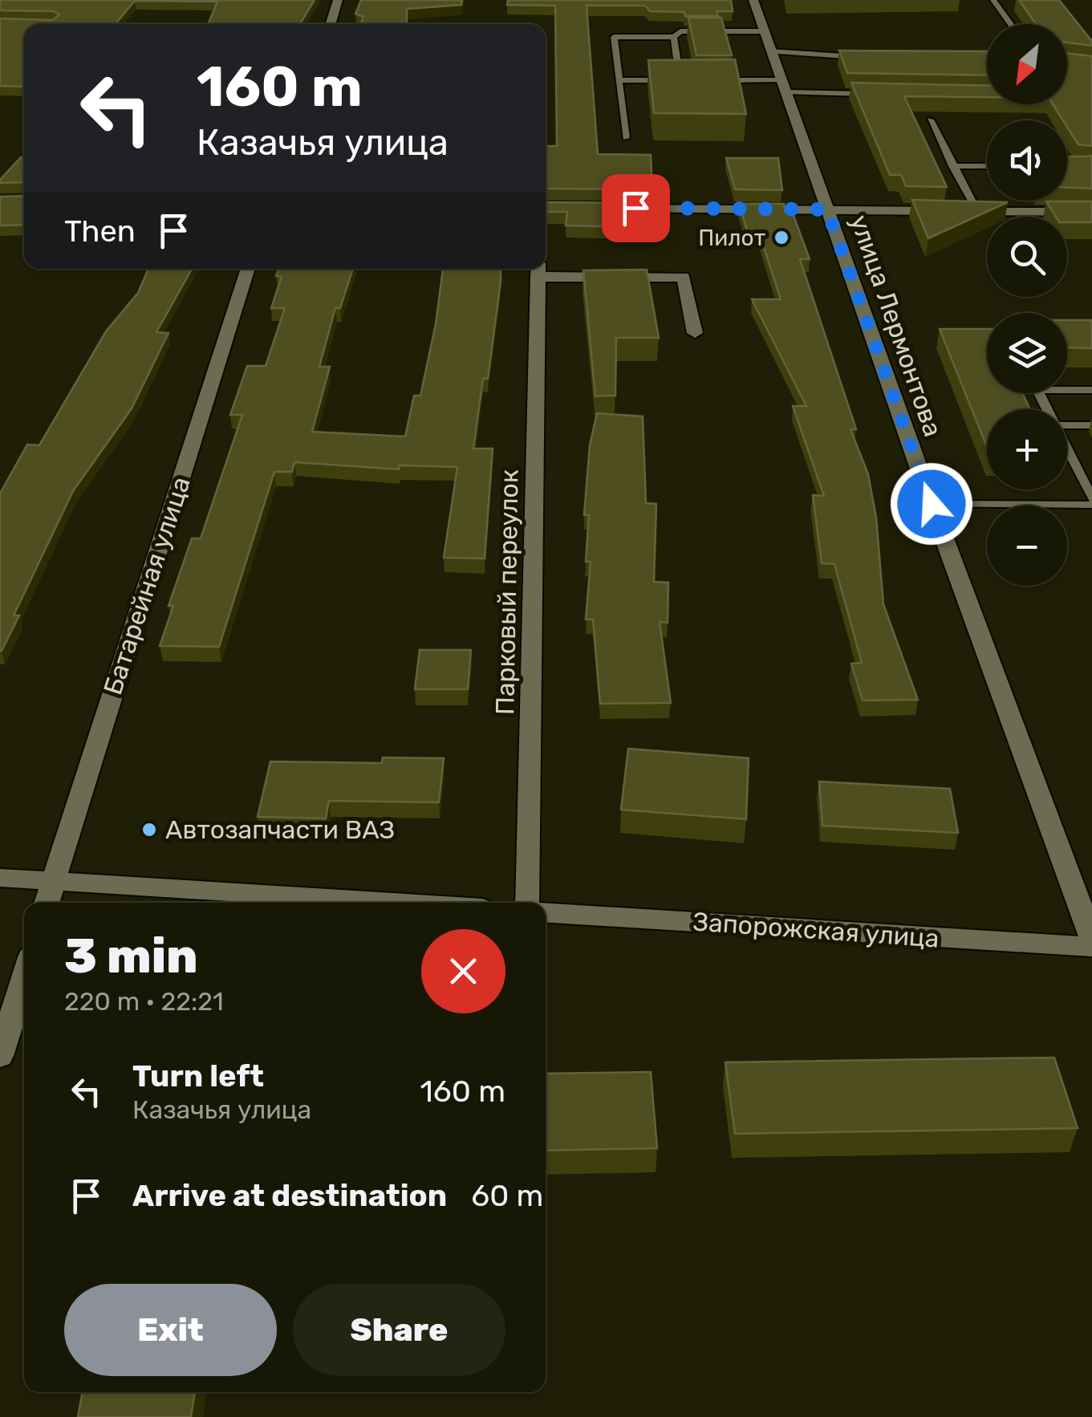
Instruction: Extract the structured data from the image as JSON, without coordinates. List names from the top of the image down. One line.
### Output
{"streets":{"street":["улица Лермонтова","Батарейная улица","Парковый переулок","Запорожская улица"]},"places":["Пилот","Автозапчасти ВАЗ"],"north":"bottom left","page":{"map_buttons":["+","−"],"turn":["160 m","Казачья улица"],"then":"Then","heading":["3 min","220 m · 22:21"],"list":[{"name":"Turn left","note":"Казачья улица","value":"160 m"},{"name":"Arrive at destination","value":"60 m"}],"buttons":["Exit","Share"]}}
